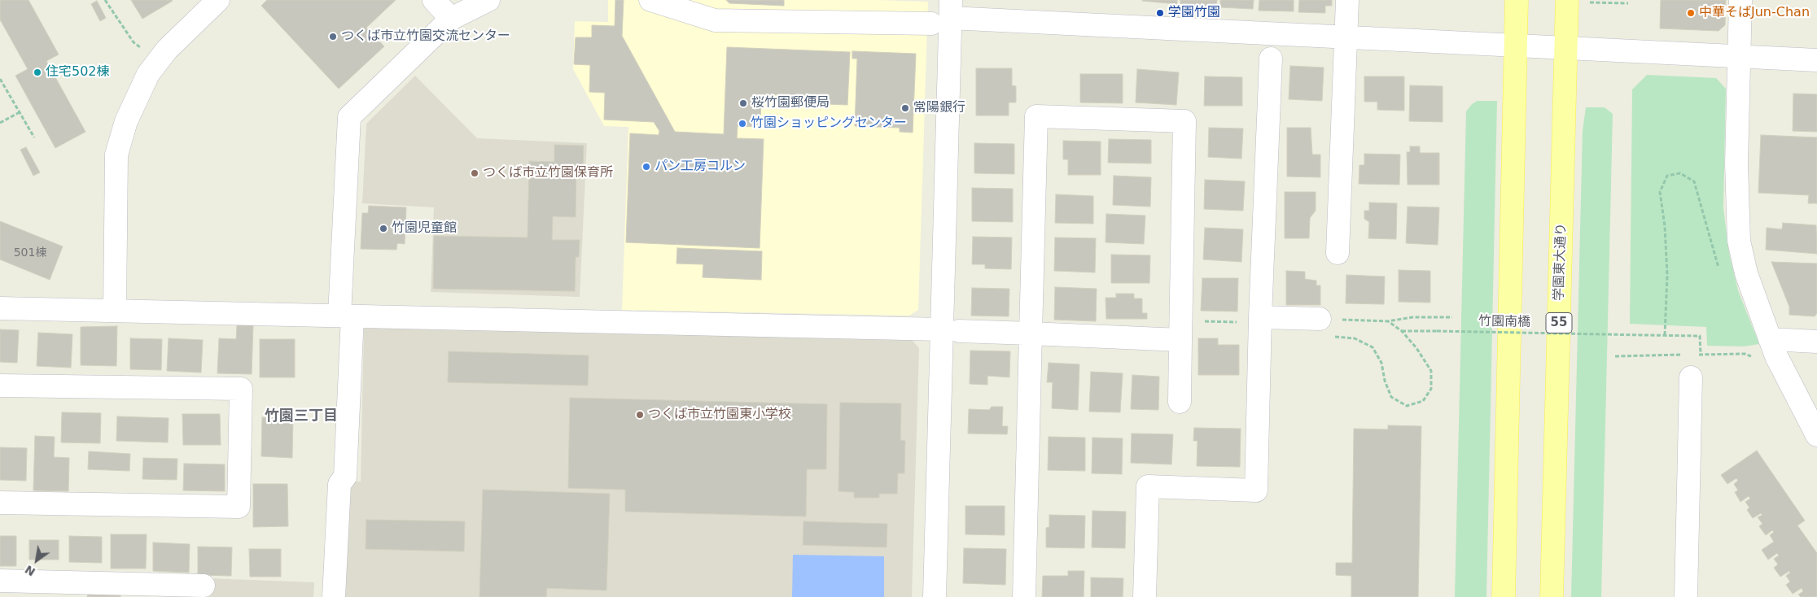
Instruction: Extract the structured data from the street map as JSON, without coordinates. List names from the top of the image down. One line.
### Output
{"streets":{"main road":["学園東大通り","55"],"path":["竹園南橋"]},"districts":["竹園三丁目"],"places":["学園竹園","中華そばJun-Chan","つくば市立竹園交流センター","住宅502棟","桜竹園郵便局","常陽銀行","竹園ショッピングセンター","パン工房コルン","つくば市立竹園保育所","竹園児童館","つくば市立竹園東小学校"],"house_numbers":["501棟"],"north":"bottom left"}
